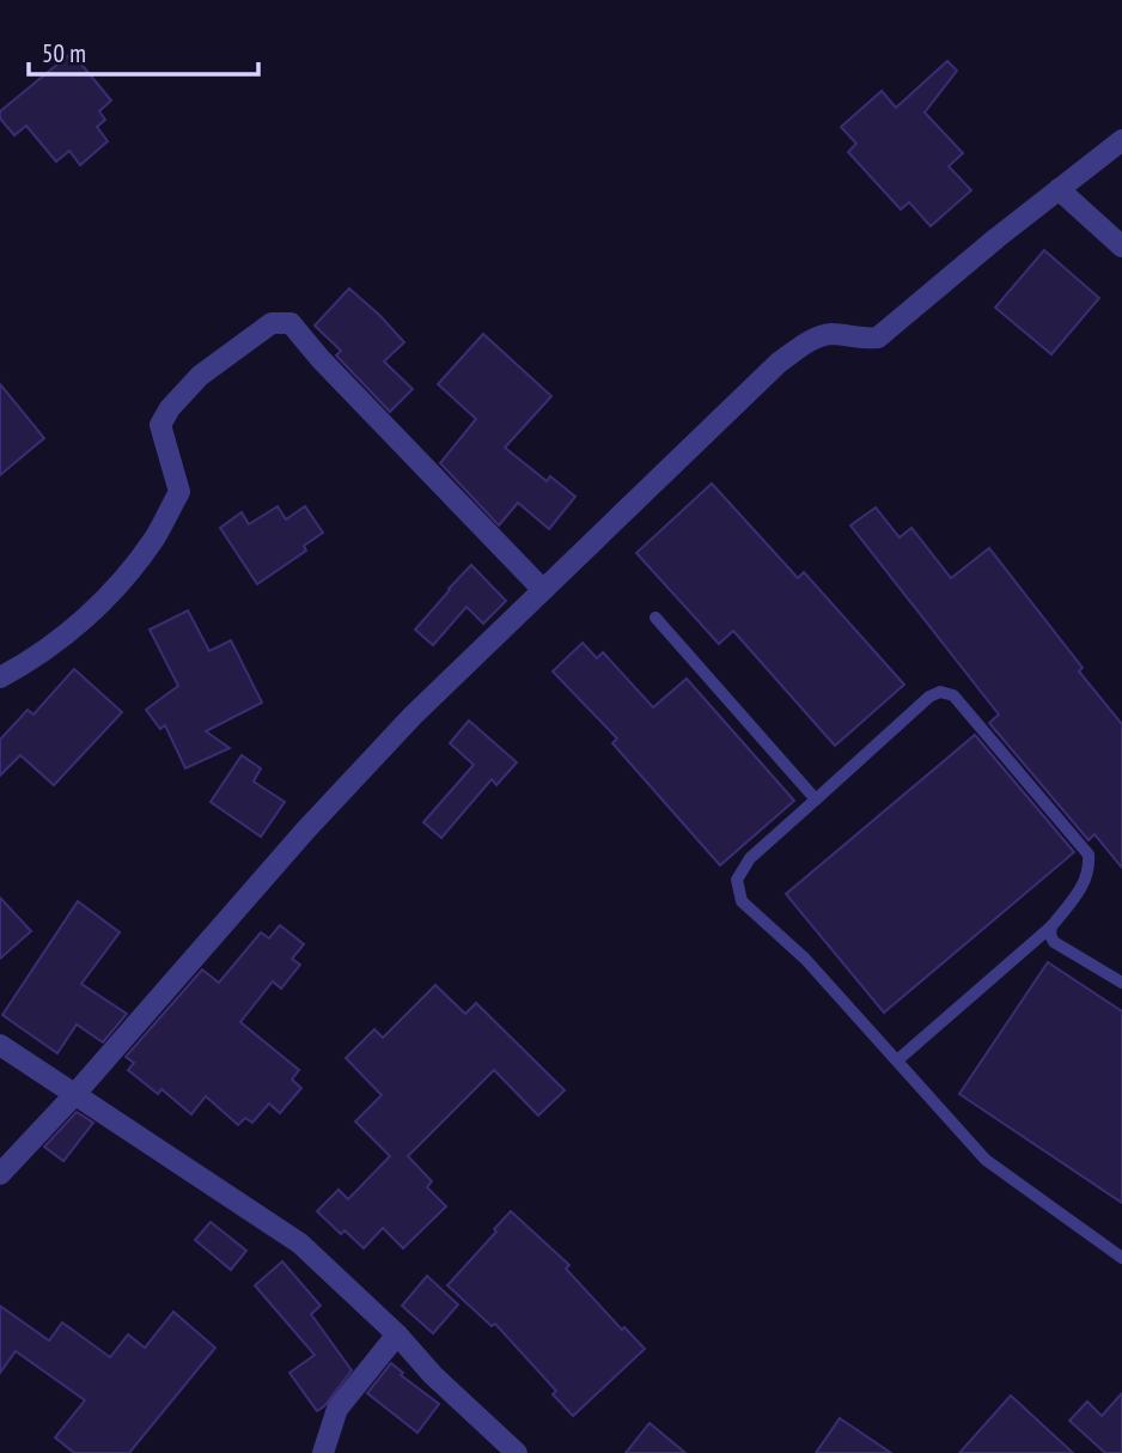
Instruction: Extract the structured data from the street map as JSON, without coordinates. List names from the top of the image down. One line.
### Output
{"scale_bar":"50 m"}
